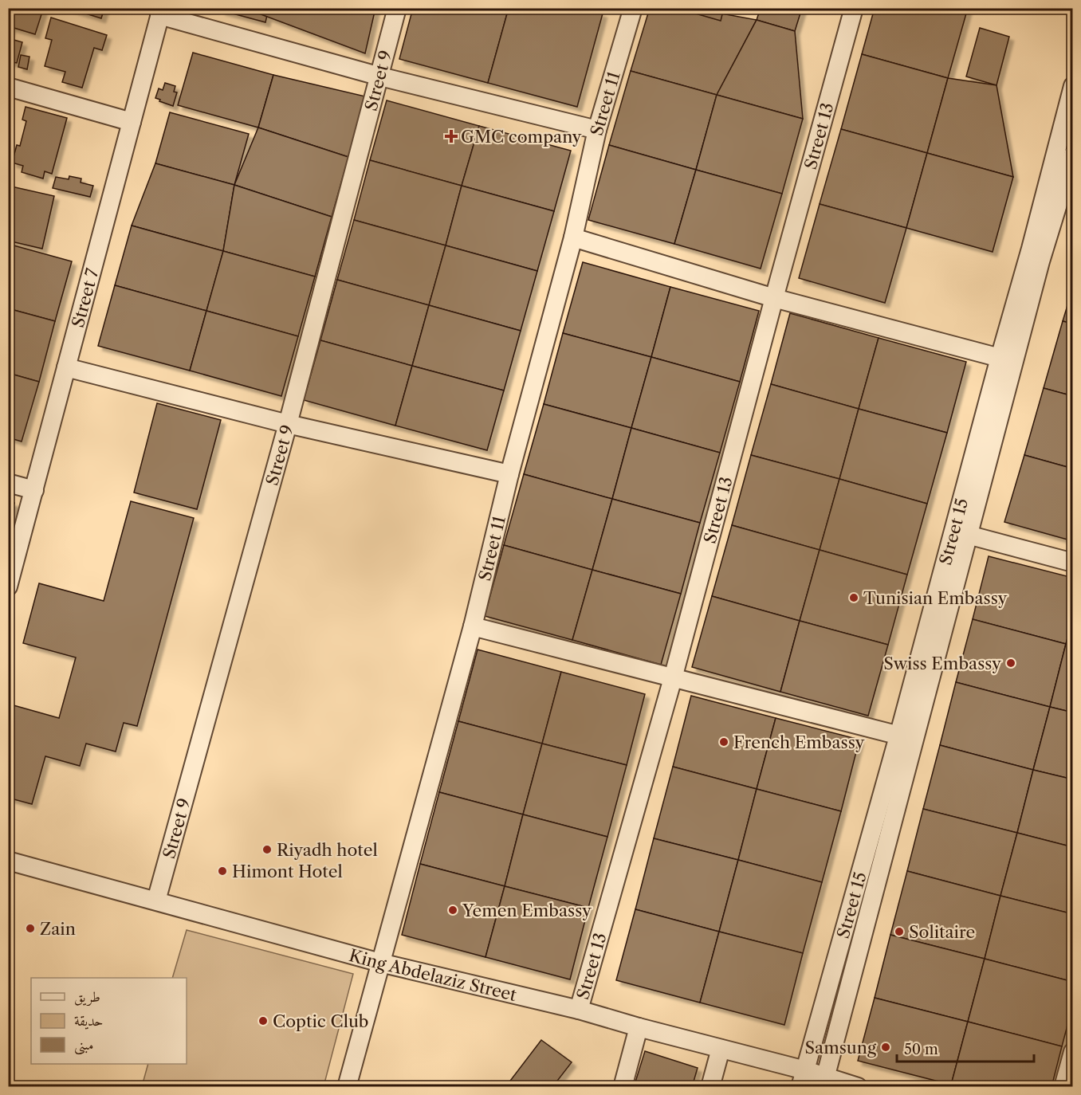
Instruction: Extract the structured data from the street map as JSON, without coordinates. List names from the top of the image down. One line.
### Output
{"streets":{"street":["Street 9","Street 11","Street 13","Street 7","Street 15","King Abdelaziz Street"]},"crossings":[["Street 9","King Abdelaziz Street"],["Street 11","King Abdelaziz Street"],["Street 13","King Abdelaziz Street"],["Street 15","King Abdelaziz Street"]],"places":{"health":["GMC company"],"other":["Tunisian Embassy","Swiss Embassy","French Embassy","Riyadh hotel","Himont Hotel","Yemen Embassy","Zain","Solitaire","Coptic Club","Samsung"]},"legend":["طريق","حديقة","مبنى"],"scale_bar":"50 m"}
